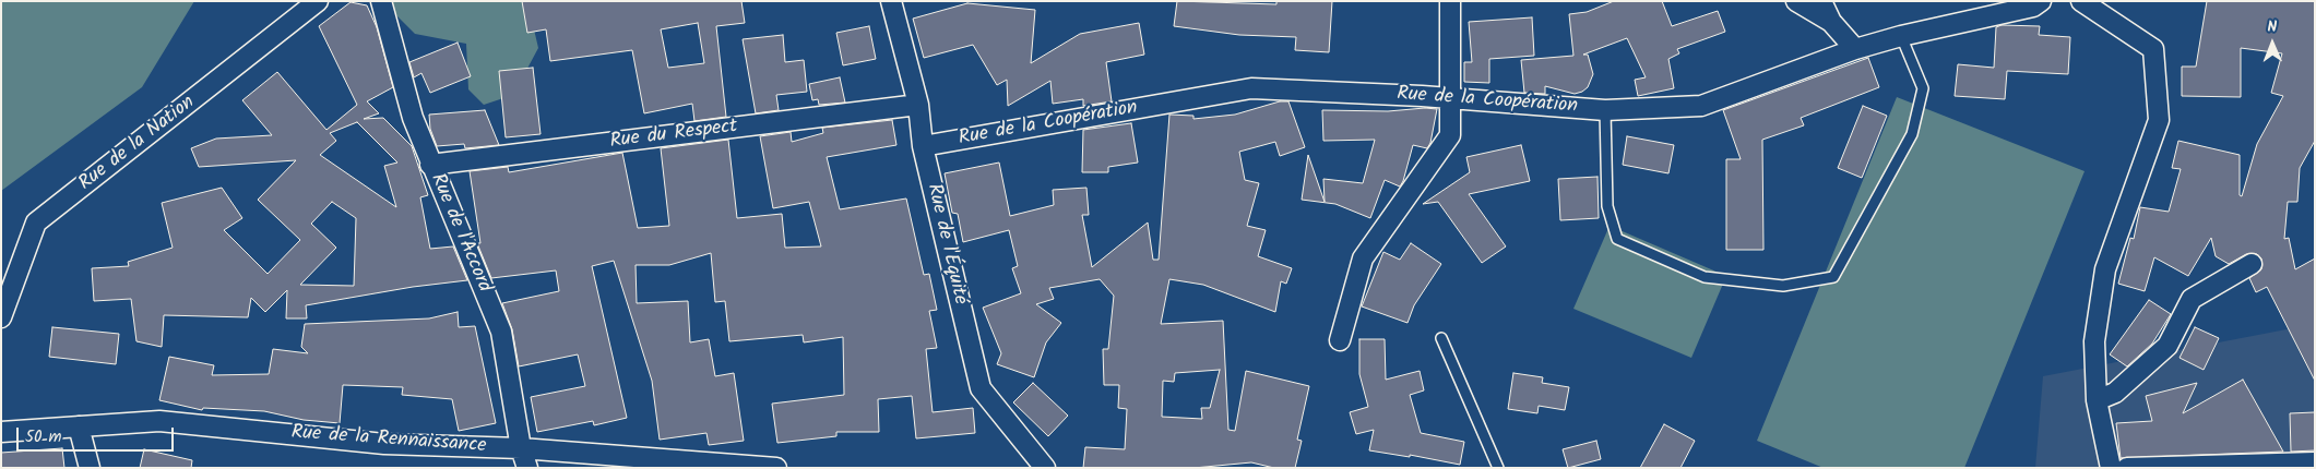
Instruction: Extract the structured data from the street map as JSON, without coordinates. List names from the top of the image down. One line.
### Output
{"streets":{"street":["Rue de la Coopération","Rue du Respect","Rue de la Nation","Rue de l'Accord","Rue de l'Équité","Rue de la Rennaissance"]},"crossings":[["Rue de la Coopération","Rue de l'Équité"],["Rue du Respect","Rue de l'Accord"],["Rue du Respect","Rue de l'Équité"],["Rue de l'Accord","Rue de la Rennaissance"]],"scale_bar":"50 m","north":"top"}
